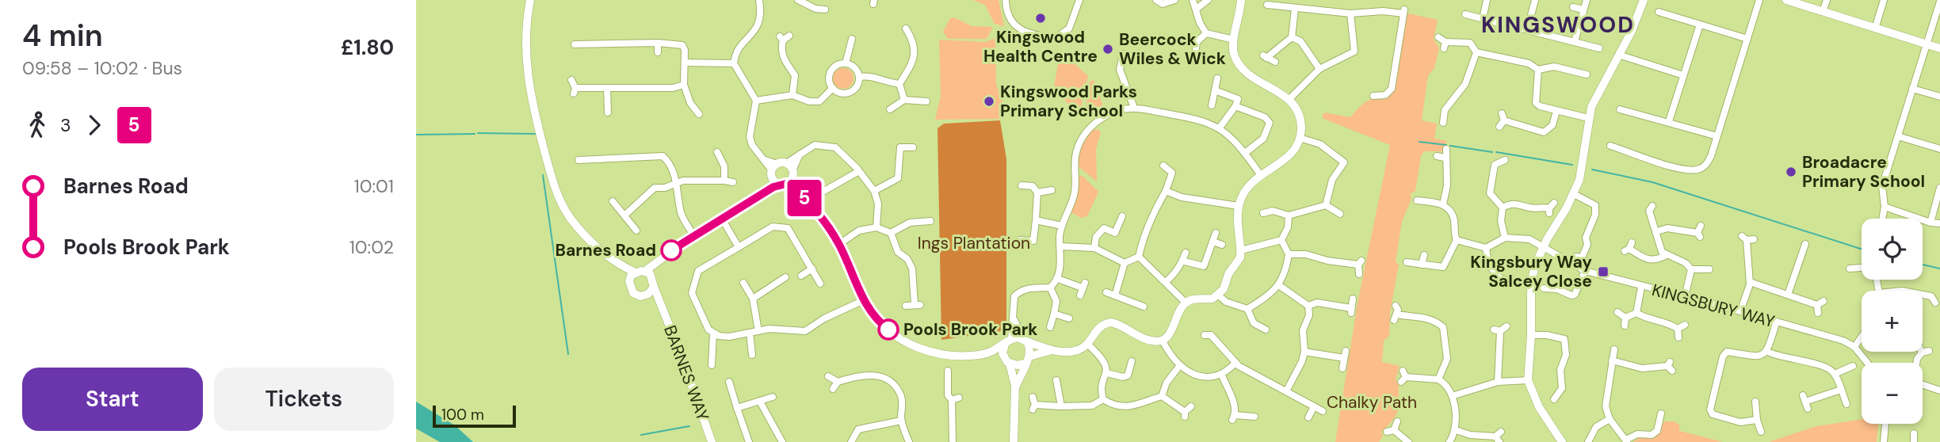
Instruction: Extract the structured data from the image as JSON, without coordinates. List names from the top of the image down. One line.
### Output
{"streets":{"street":["KINGSBURY WAY","BARNES WAY"]},"districts":["KINGSWOOD"],"parks":["Ings Plantation","Chalky Path"],"places":{"other":["Kingswood Health Centre","Beercock Wiles & Wick","Kingswood Parks Primary School","Broadacre Primary School","Barnes Road","Pools Brook Park"],"transit":["Kingsbury Way Salcey Close"]},"lines":["bus line 5"],"scale_bar":"100 m","page":{"heading":["4 min","09:58 – 10:02 · Bus","£1.80"],"on_map":"5","legs":["3","5"],"list":[{"name":"Barnes Road","value":"10:01"},{"name":"Pools Brook Park","value":"10:02"}],"map_buttons":["+","−"],"buttons":["Start","Tickets"],"scale":"100 m"}}
